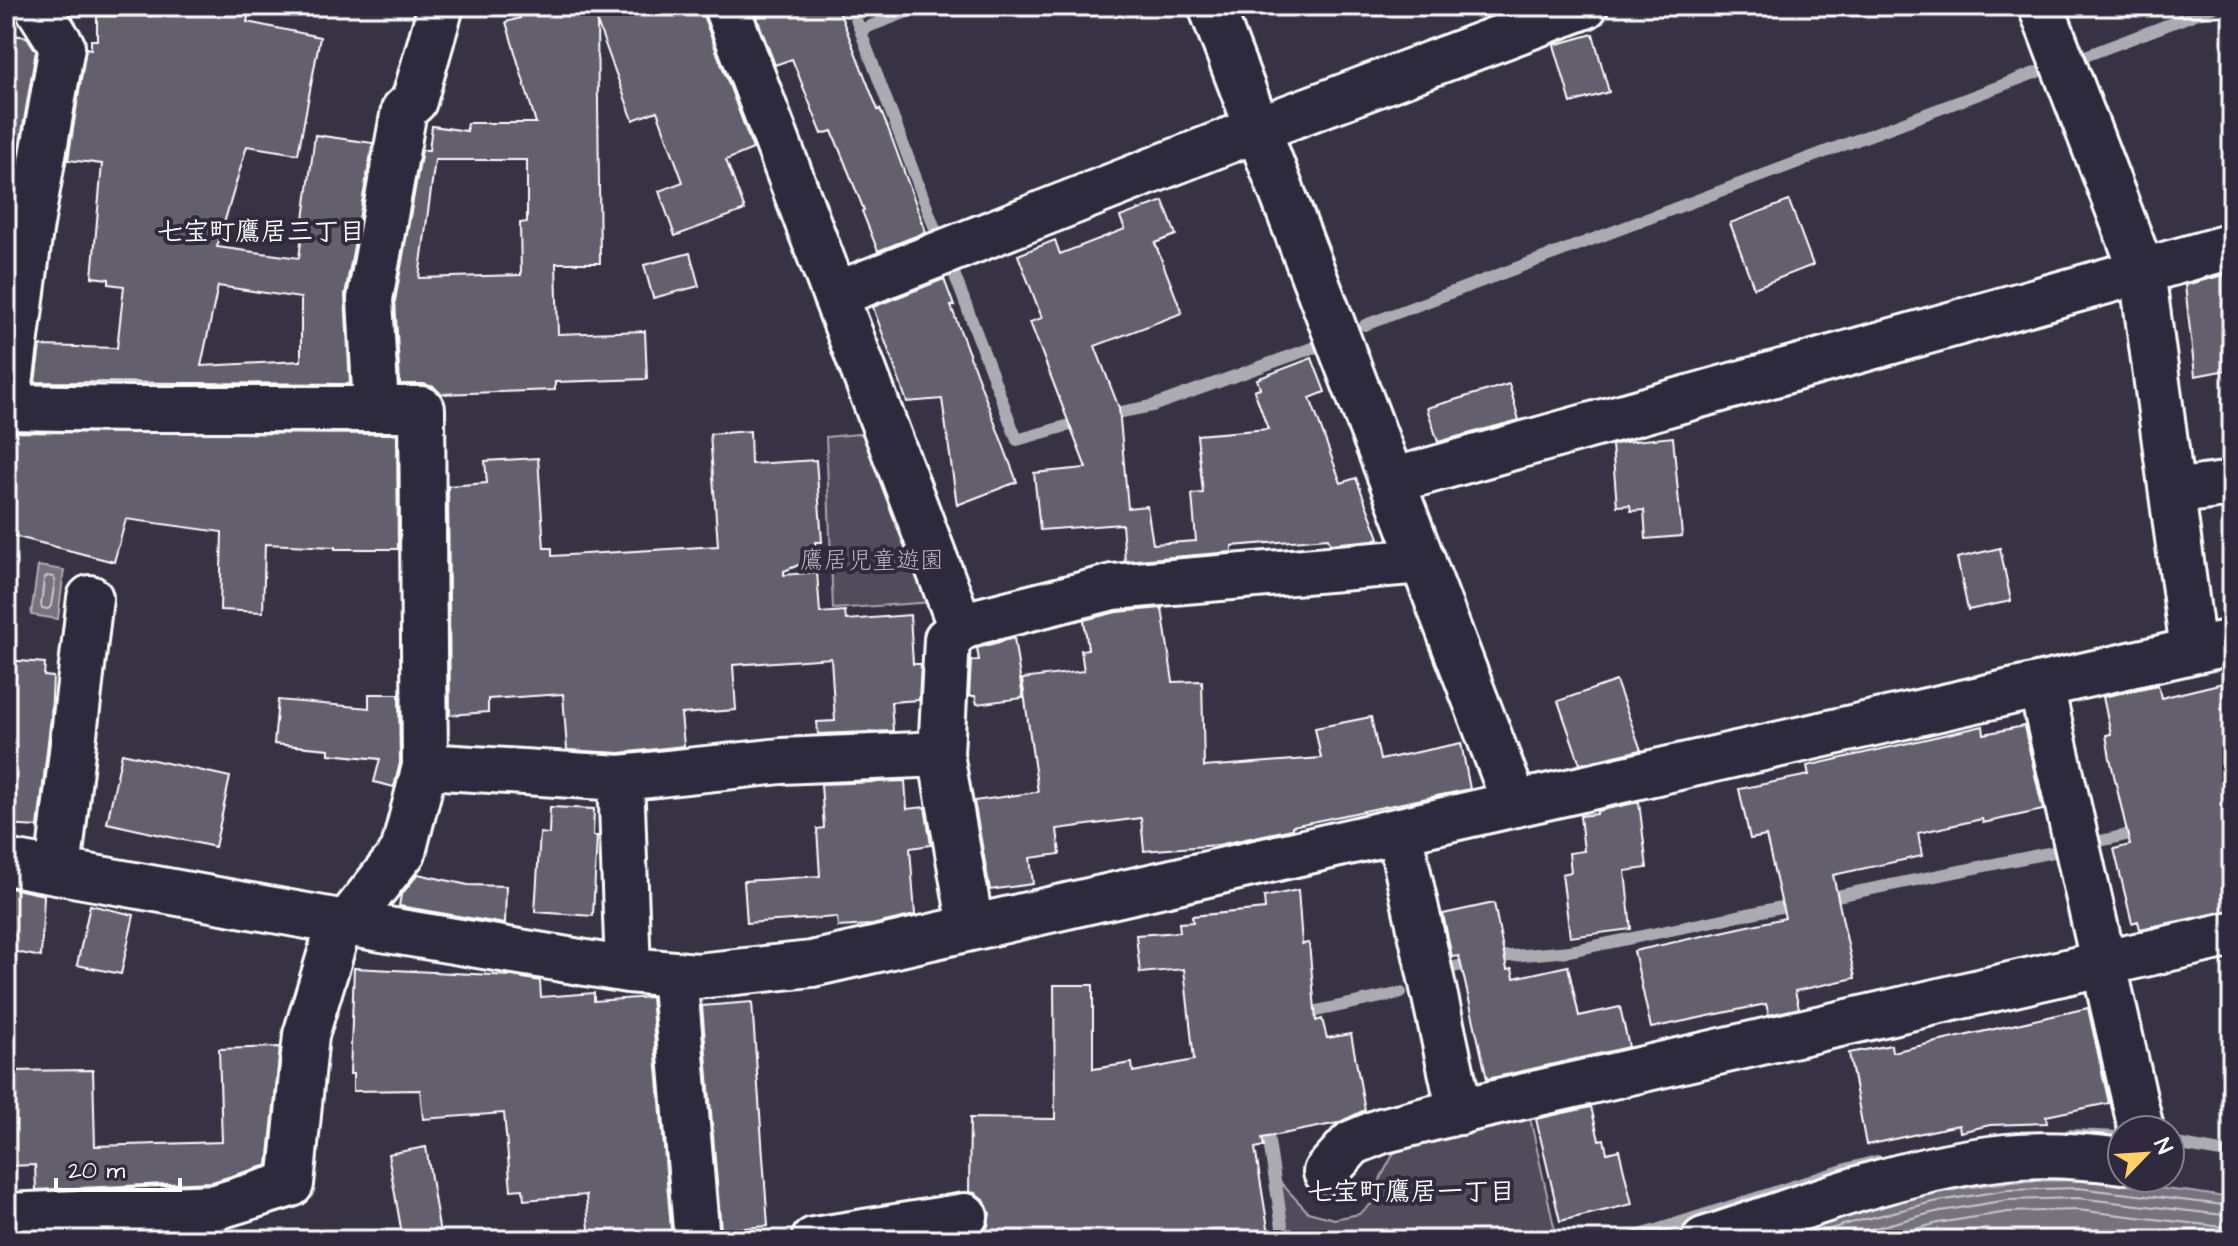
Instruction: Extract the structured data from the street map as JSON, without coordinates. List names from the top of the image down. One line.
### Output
{"districts":["七宝町鷹居三丁目","七宝町鷹居一丁目"],"parks":["鷹居児童遊園"],"scale_bar":"20 m","north":"top right"}
